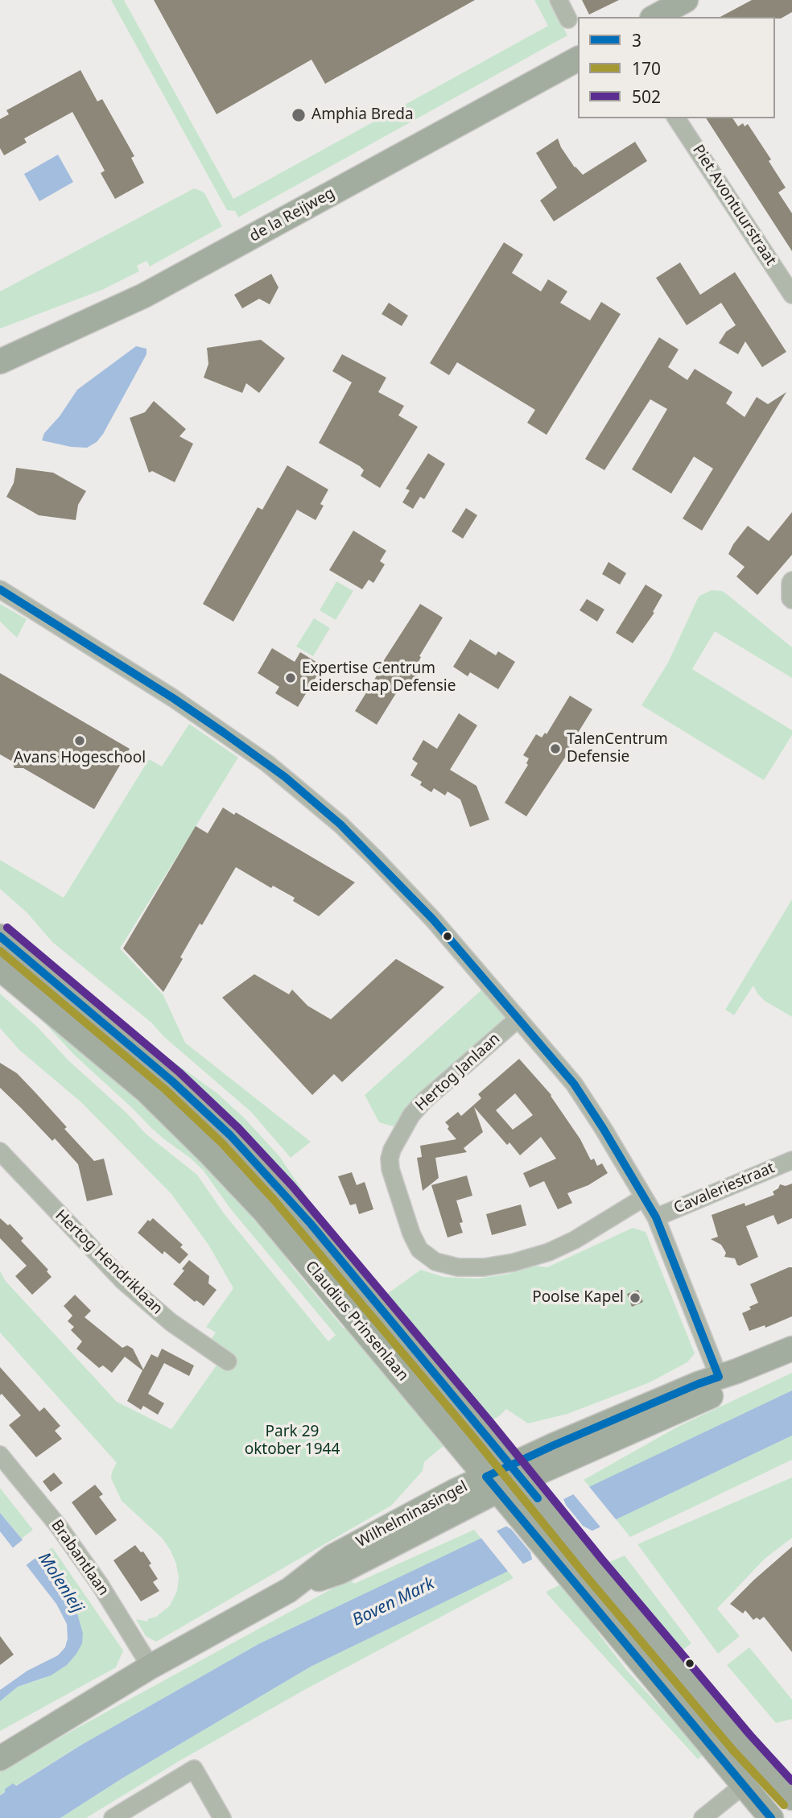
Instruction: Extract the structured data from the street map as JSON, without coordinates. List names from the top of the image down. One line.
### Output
{"streets":{"main road":["de la Reijweg","Claudius Prinsenlaan","Wilhelminasingel"],"street":["Piet Avontuurstraat","Hertog Janlaan","Cavaleriestraat","Hertog Hendriklaan","Brabantlaan"]},"crossings":[["Claudius Prinsenlaan","Wilhelminasingel"],["Wilhelminasingel","Brabantlaan"]],"water":["Molenleij","Boven Mark"],"parks":["Park 29 oktober 1944"],"places":["Amphia Breda","Expertise Centrum Leiderschap Defensie","Avans Hogeschool","TalenCentrum Defensie","Poolse Kapel"],"lines":["transit line 3","transit line 502","transit line 170"],"legend":["3","170","502"]}
